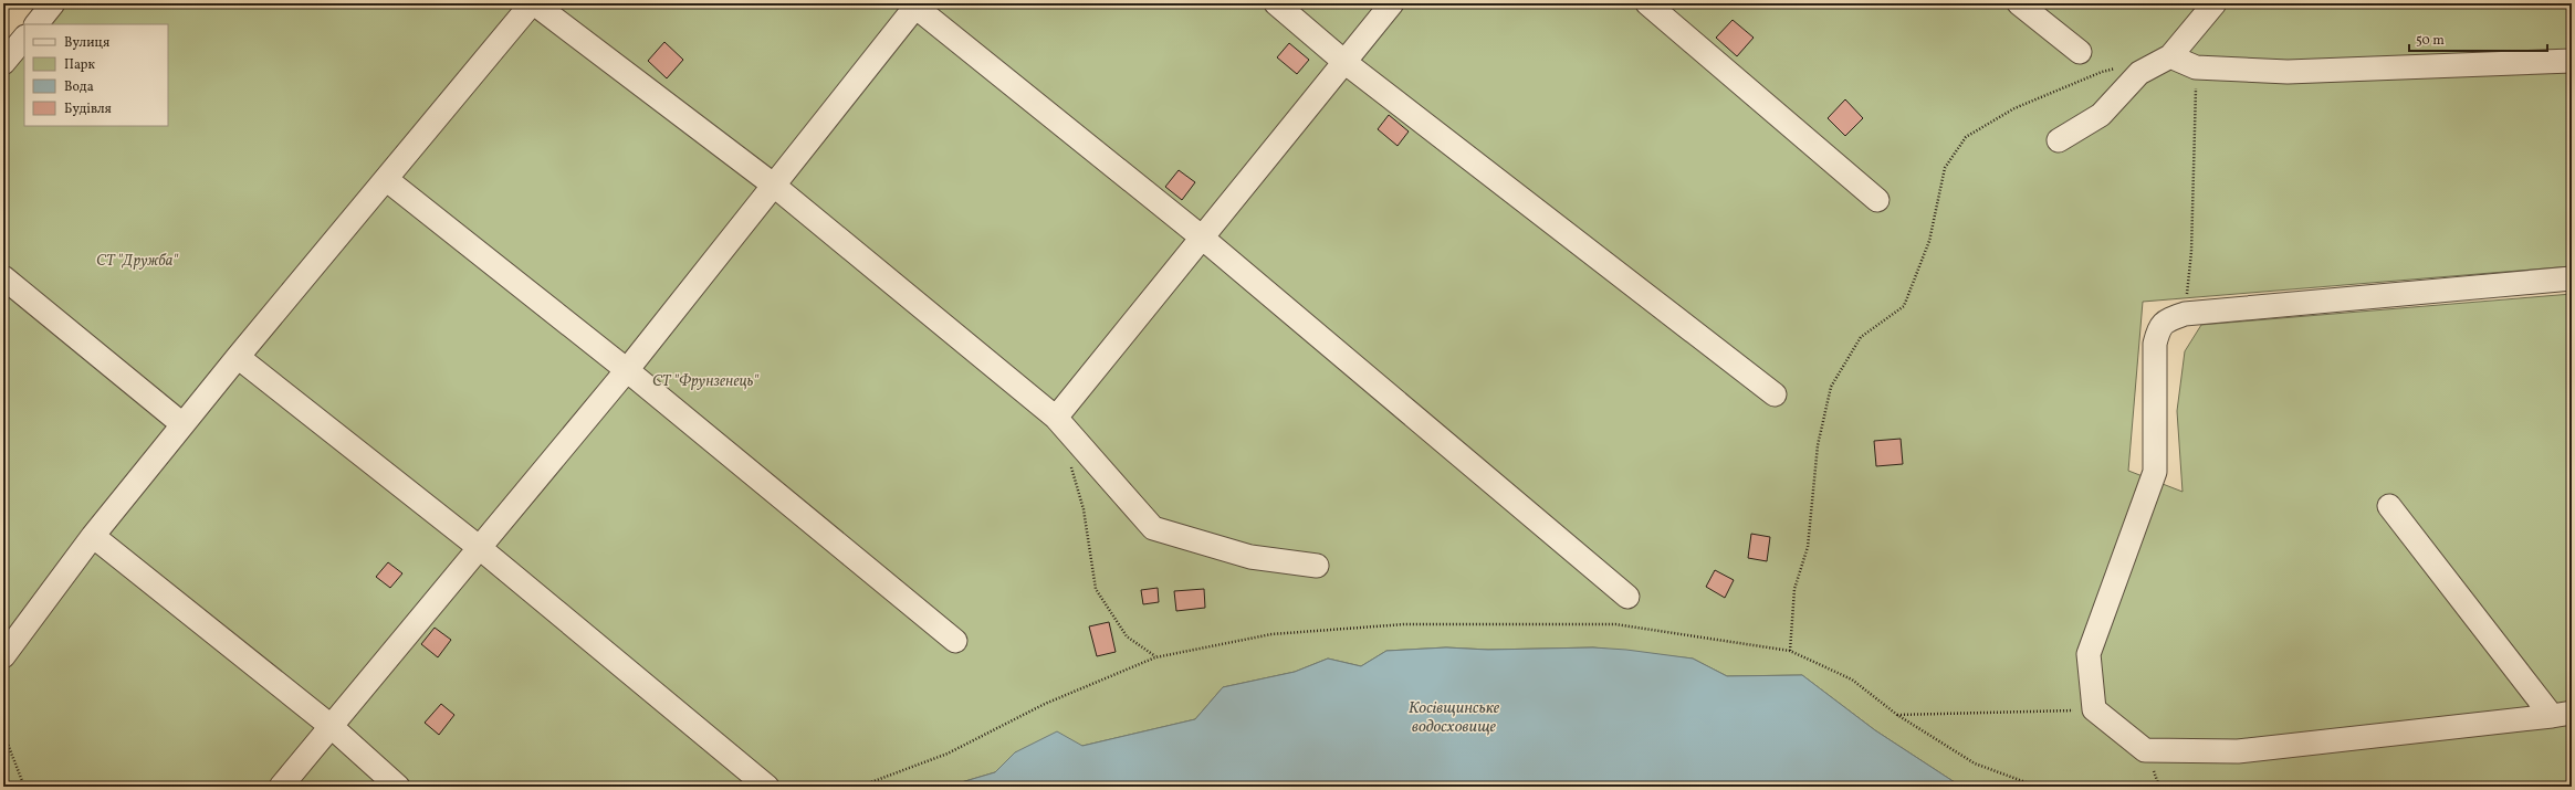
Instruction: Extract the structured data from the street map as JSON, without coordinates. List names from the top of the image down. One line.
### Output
{"water":["Косівщинське водосховище"],"parks":["СТ \"Дружба\"","СТ \"Фрунзенець\""],"legend":["Вулиця","Парк","Вода","Будівля"],"scale_bar":"50 m"}
